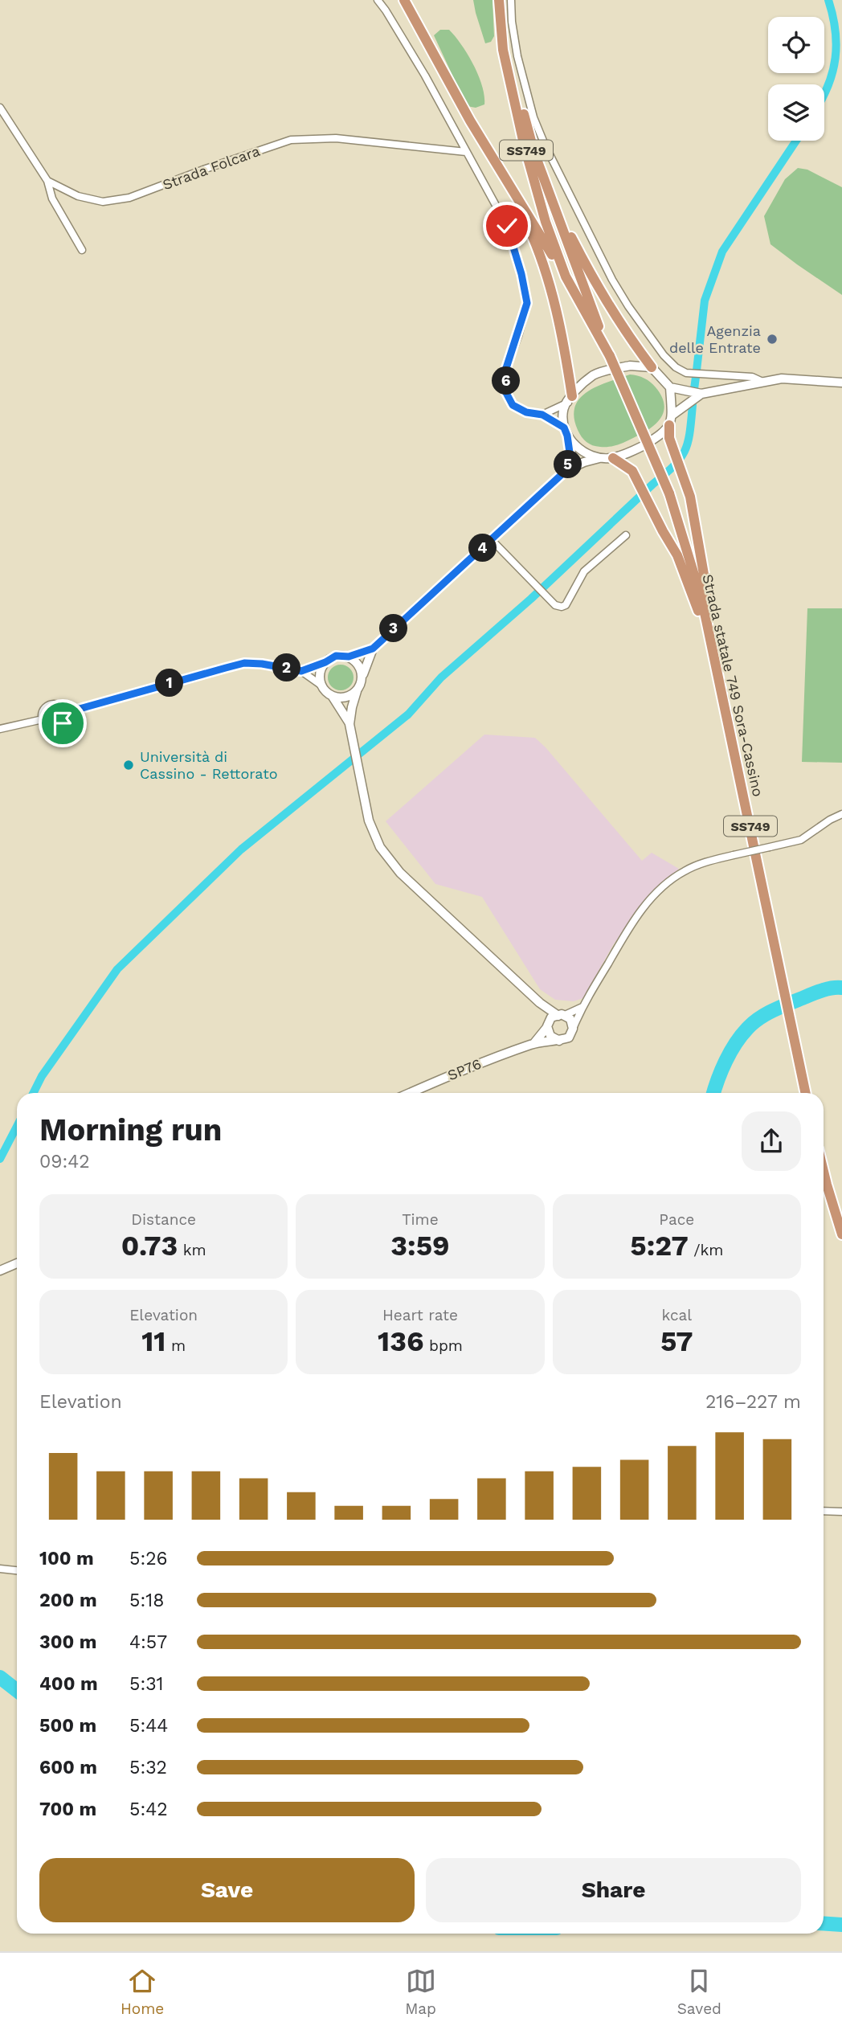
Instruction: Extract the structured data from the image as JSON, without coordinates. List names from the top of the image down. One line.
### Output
{"streets":{"highway":["SS749","Strada statale 749 Sora-Cassino"],"street":["Strada Folcara","SP76"]},"places":["Agenzia delle Entrate","Università di Cassino - Rettorato"],"page":{"pins":["6","5","4","3","2","1"],"heading":["Morning run","09:42"],"stats":[["Distance","0.73 km"],["Time","3:59"],["Pace","5:27 /km"],["Elevation","11 m"],["Heart rate","136 bpm"],["kcal","57"]],"chart":["Elevation","216–227 m"],"list":[{"name":"100 m","note":"5:26"},{"name":"200 m","note":"5:18"},{"name":"300 m","note":"4:57"},{"name":"400 m","note":"5:31"},{"name":"500 m","note":"5:44"},{"name":"600 m","note":"5:32"},{"name":"700 m","note":"5:42"}],"buttons":["Save","Share"],"tabs":["Home","Map","Saved"]}}
